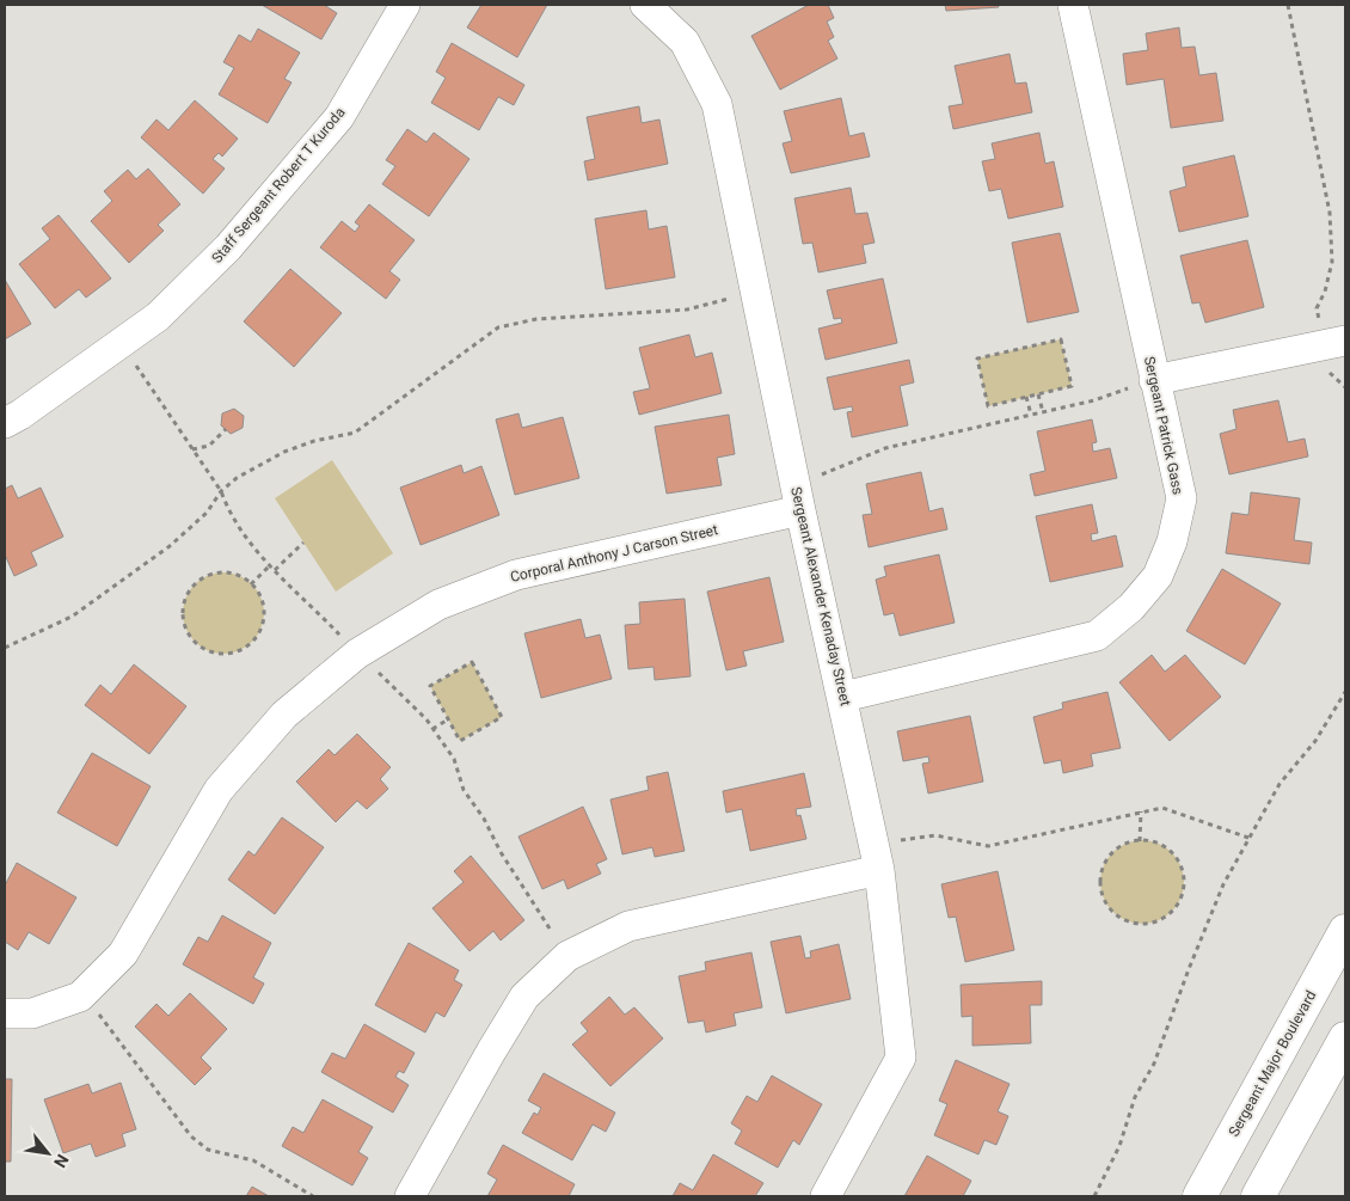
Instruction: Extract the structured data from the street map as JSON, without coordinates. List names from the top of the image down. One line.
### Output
{"streets":{"street":["Staff Sergeant Robert T Kuroda","Sergeant Patrick Gass","Corporal Anthony J Carson Street","Sergeant Alexander Kenaday Street","Sergeant Major Boulevard"]},"crossings":[["Sergeant Patrick Gass","Sergeant Alexander Kenaday Street"],["Corporal Anthony J Carson Street","Sergeant Alexander Kenaday Street"]],"north":"bottom right"}
